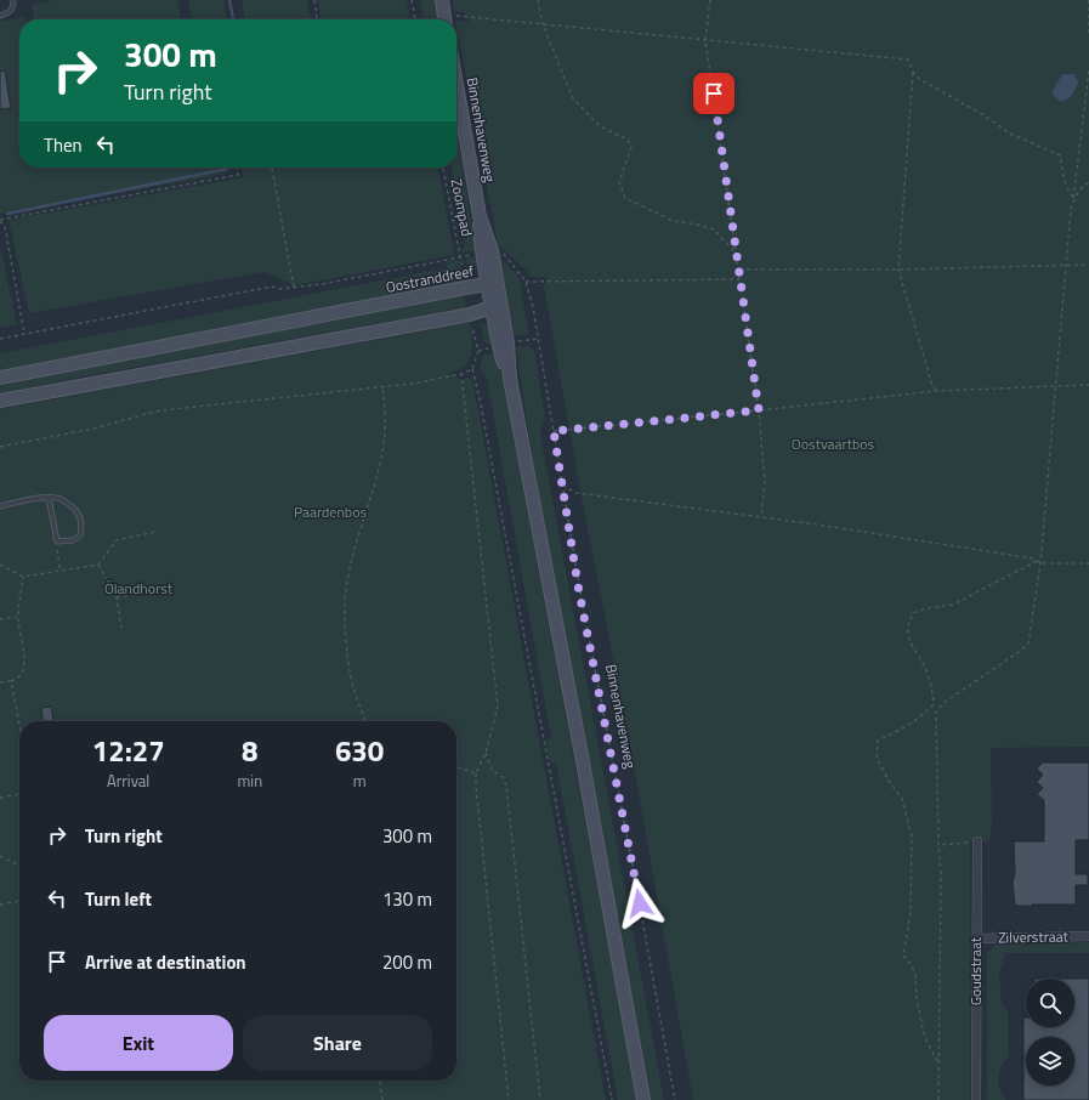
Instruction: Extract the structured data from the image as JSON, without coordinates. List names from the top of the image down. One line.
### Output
{"streets":{"main road":["Binnenhavenweg","Oostranddreef"],"street":["Zilverstraat","Goudstraat"],"path":["Zoompad"]},"crossings":[["Binnenhavenweg","Oostranddreef"],["Zoompad","Oostranddreef"],["Zilverstraat","Goudstraat"]],"parks":["Oostvaartbos","Paardenbos","Ölandhorst"],"page":{"turn":["300 m","Turn right"],"then":"Then","eta":["12:27","Arrival","8","min","630","m"],"list":[{"name":"Turn right","value":"300 m"},{"name":"Turn left","value":"130 m"},{"name":"Arrive at destination","value":"200 m"}],"buttons":["Exit","Share"]}}
